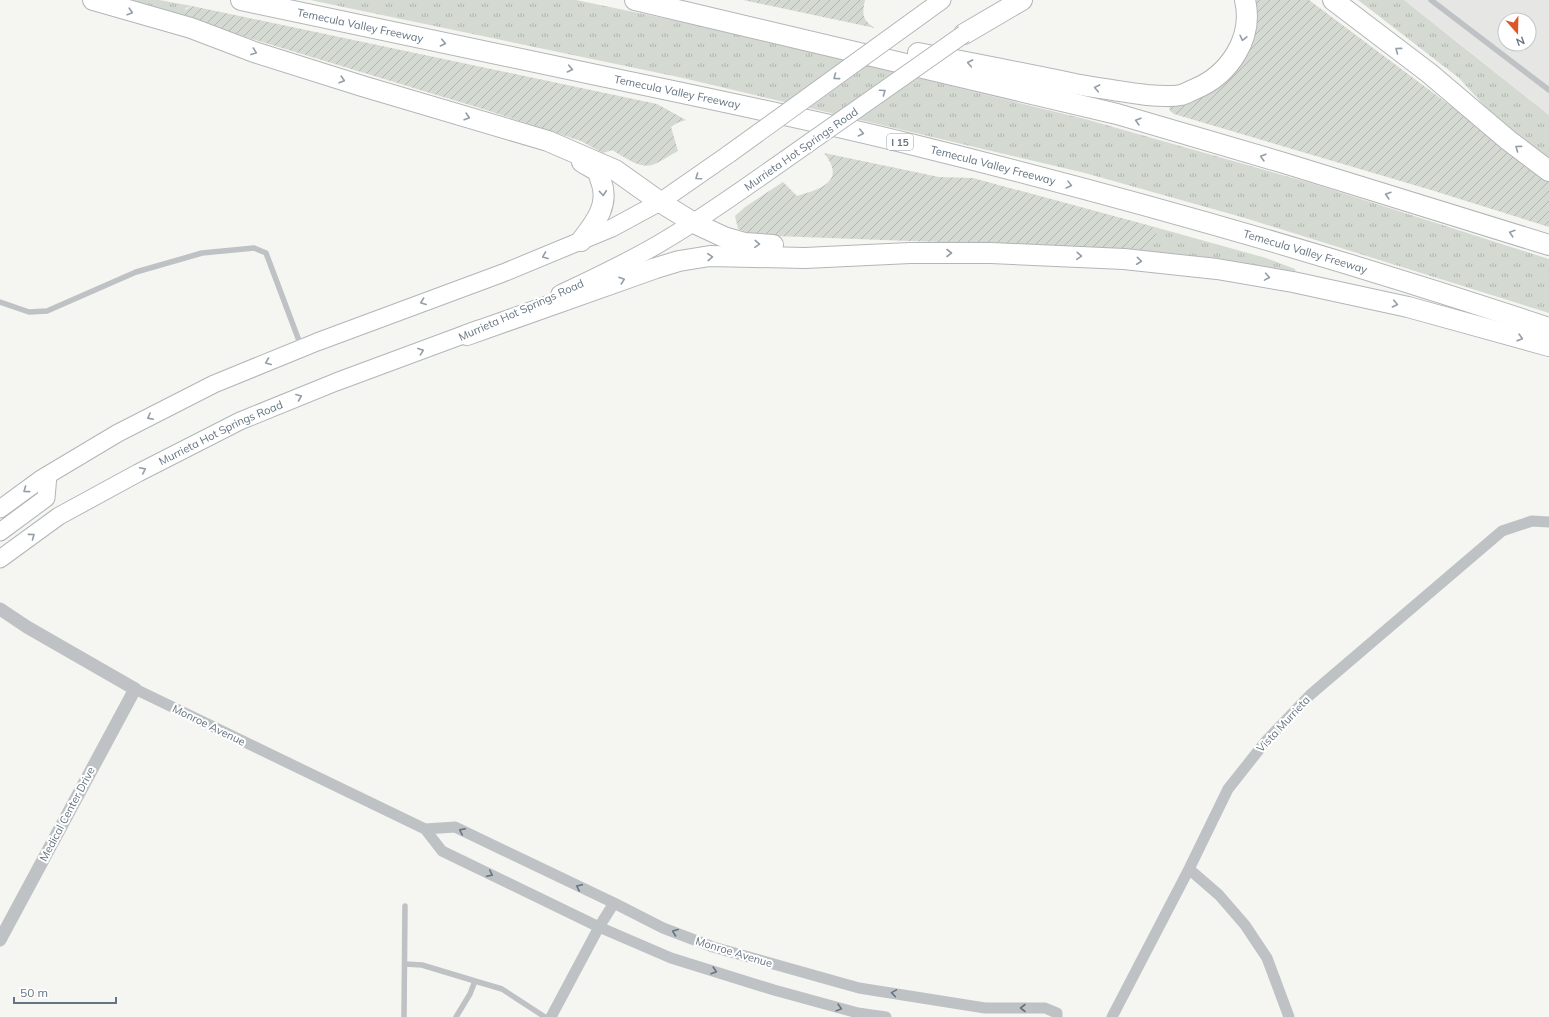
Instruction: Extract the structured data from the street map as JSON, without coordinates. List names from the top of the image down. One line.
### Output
{"streets":{"highway":["Temecula Valley Freeway","I 15"],"main road":["Murrieta Hot Springs Road"],"street":["Vista Murrieta","Monroe Avenue","Medical Center Drive"]},"crossings":[["Monroe Avenue","Medical Center Drive"]],"scale_bar":"50 m","north":"bottom"}
